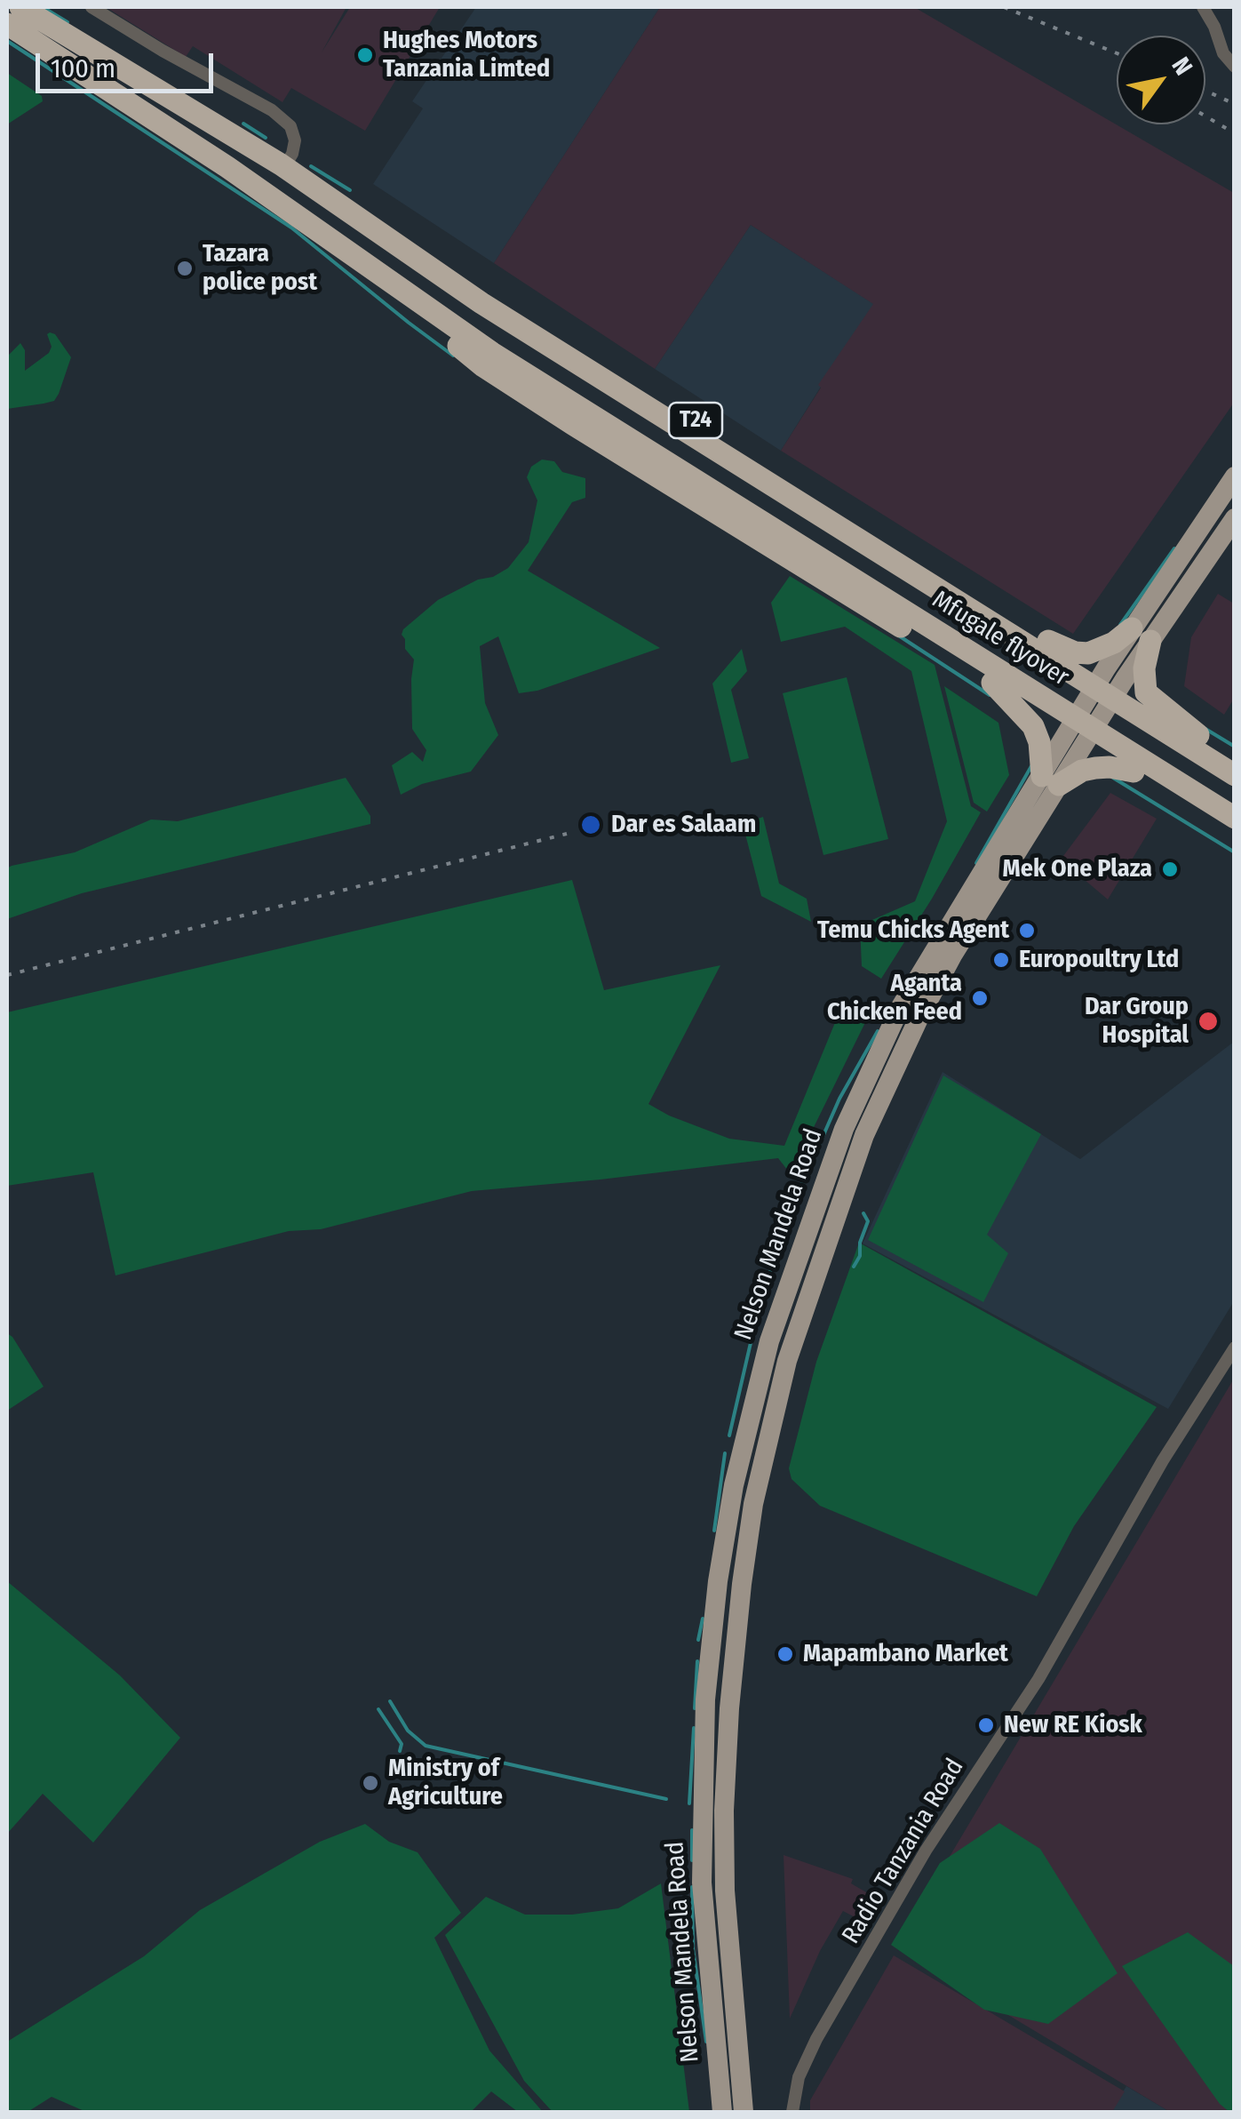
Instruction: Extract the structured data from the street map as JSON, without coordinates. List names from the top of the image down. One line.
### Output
{"streets":{"highway":["T24","Mfugale flyover"],"main road":["Nelson Mandela Road"],"street":["Radio Tanzania Road"]},"crossings":[["T24","Mfugale flyover"],["T24","Nelson Mandela Road"]],"places":["Hughes Motors Tanzania Limted","Tazara police post","Dar es Salaam","Mek One Plaza","Temu Chicks Agent","Europoultry Ltd","Aganta Chicken Feed","Dar Group Hospital","Mapambano Market","New RE Kiosk","Ministry of Agriculture"],"scale_bar":"100 m","north":"top right"}
